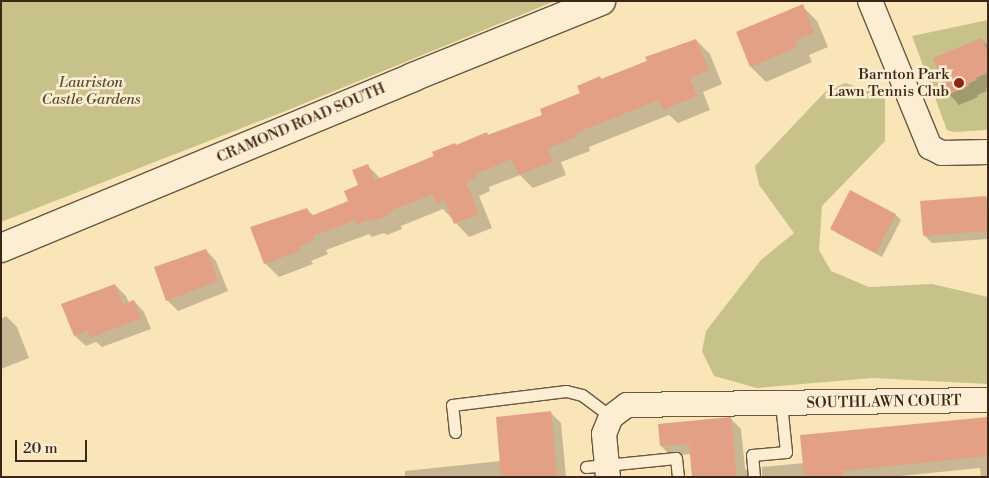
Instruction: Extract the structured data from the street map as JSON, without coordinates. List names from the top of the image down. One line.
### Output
{"streets":{"street":["CRAMOND ROAD SOUTH","SOUTHLAWN COURT"]},"parks":["Lauriston Castle Gardens"],"places":["Barnton Park Lawn Tennis Club"],"scale_bar":"20 m"}
